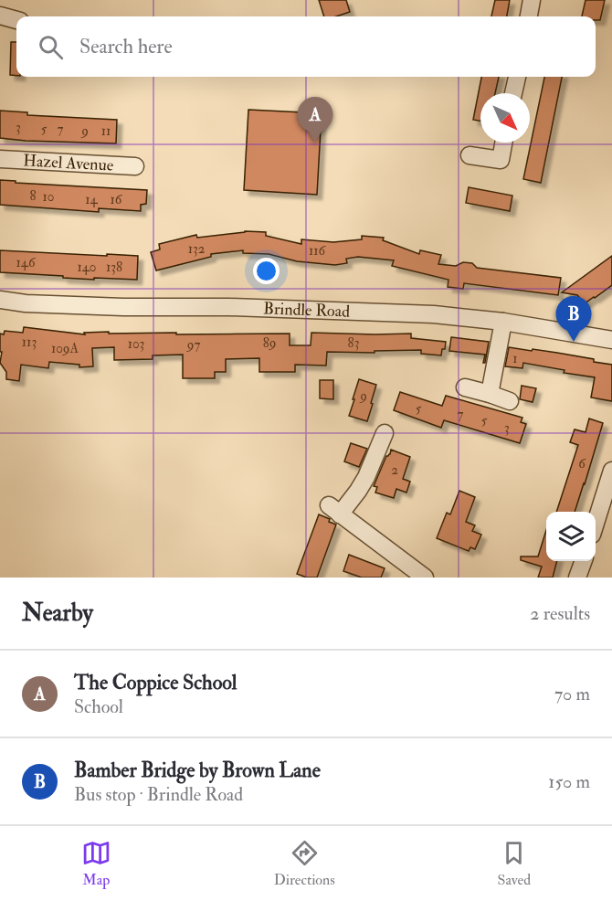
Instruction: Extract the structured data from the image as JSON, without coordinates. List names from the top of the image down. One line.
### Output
{"streets":{"street":["Hazel Avenue","Brindle Road"]},"house_numbers":["3","5","7","9","11","8","10","14","16","132","116","146","140","138","113","89","83","103","97","109A","1","9","5","7","5","3","6","2"],"north":"bottom right","page":{"search":"Search here","pins":["A","B"],"heading":["Nearby","2 results"],"list":[{"mark":"A","name":"The Coppice School","note":"School","value":"70 m"},{"mark":"B","name":"Bamber Bridge by Brown Lane","note":"Bus stop · Brindle Road","value":"150 m"}],"nav":["Map","Directions","Saved"]}}
